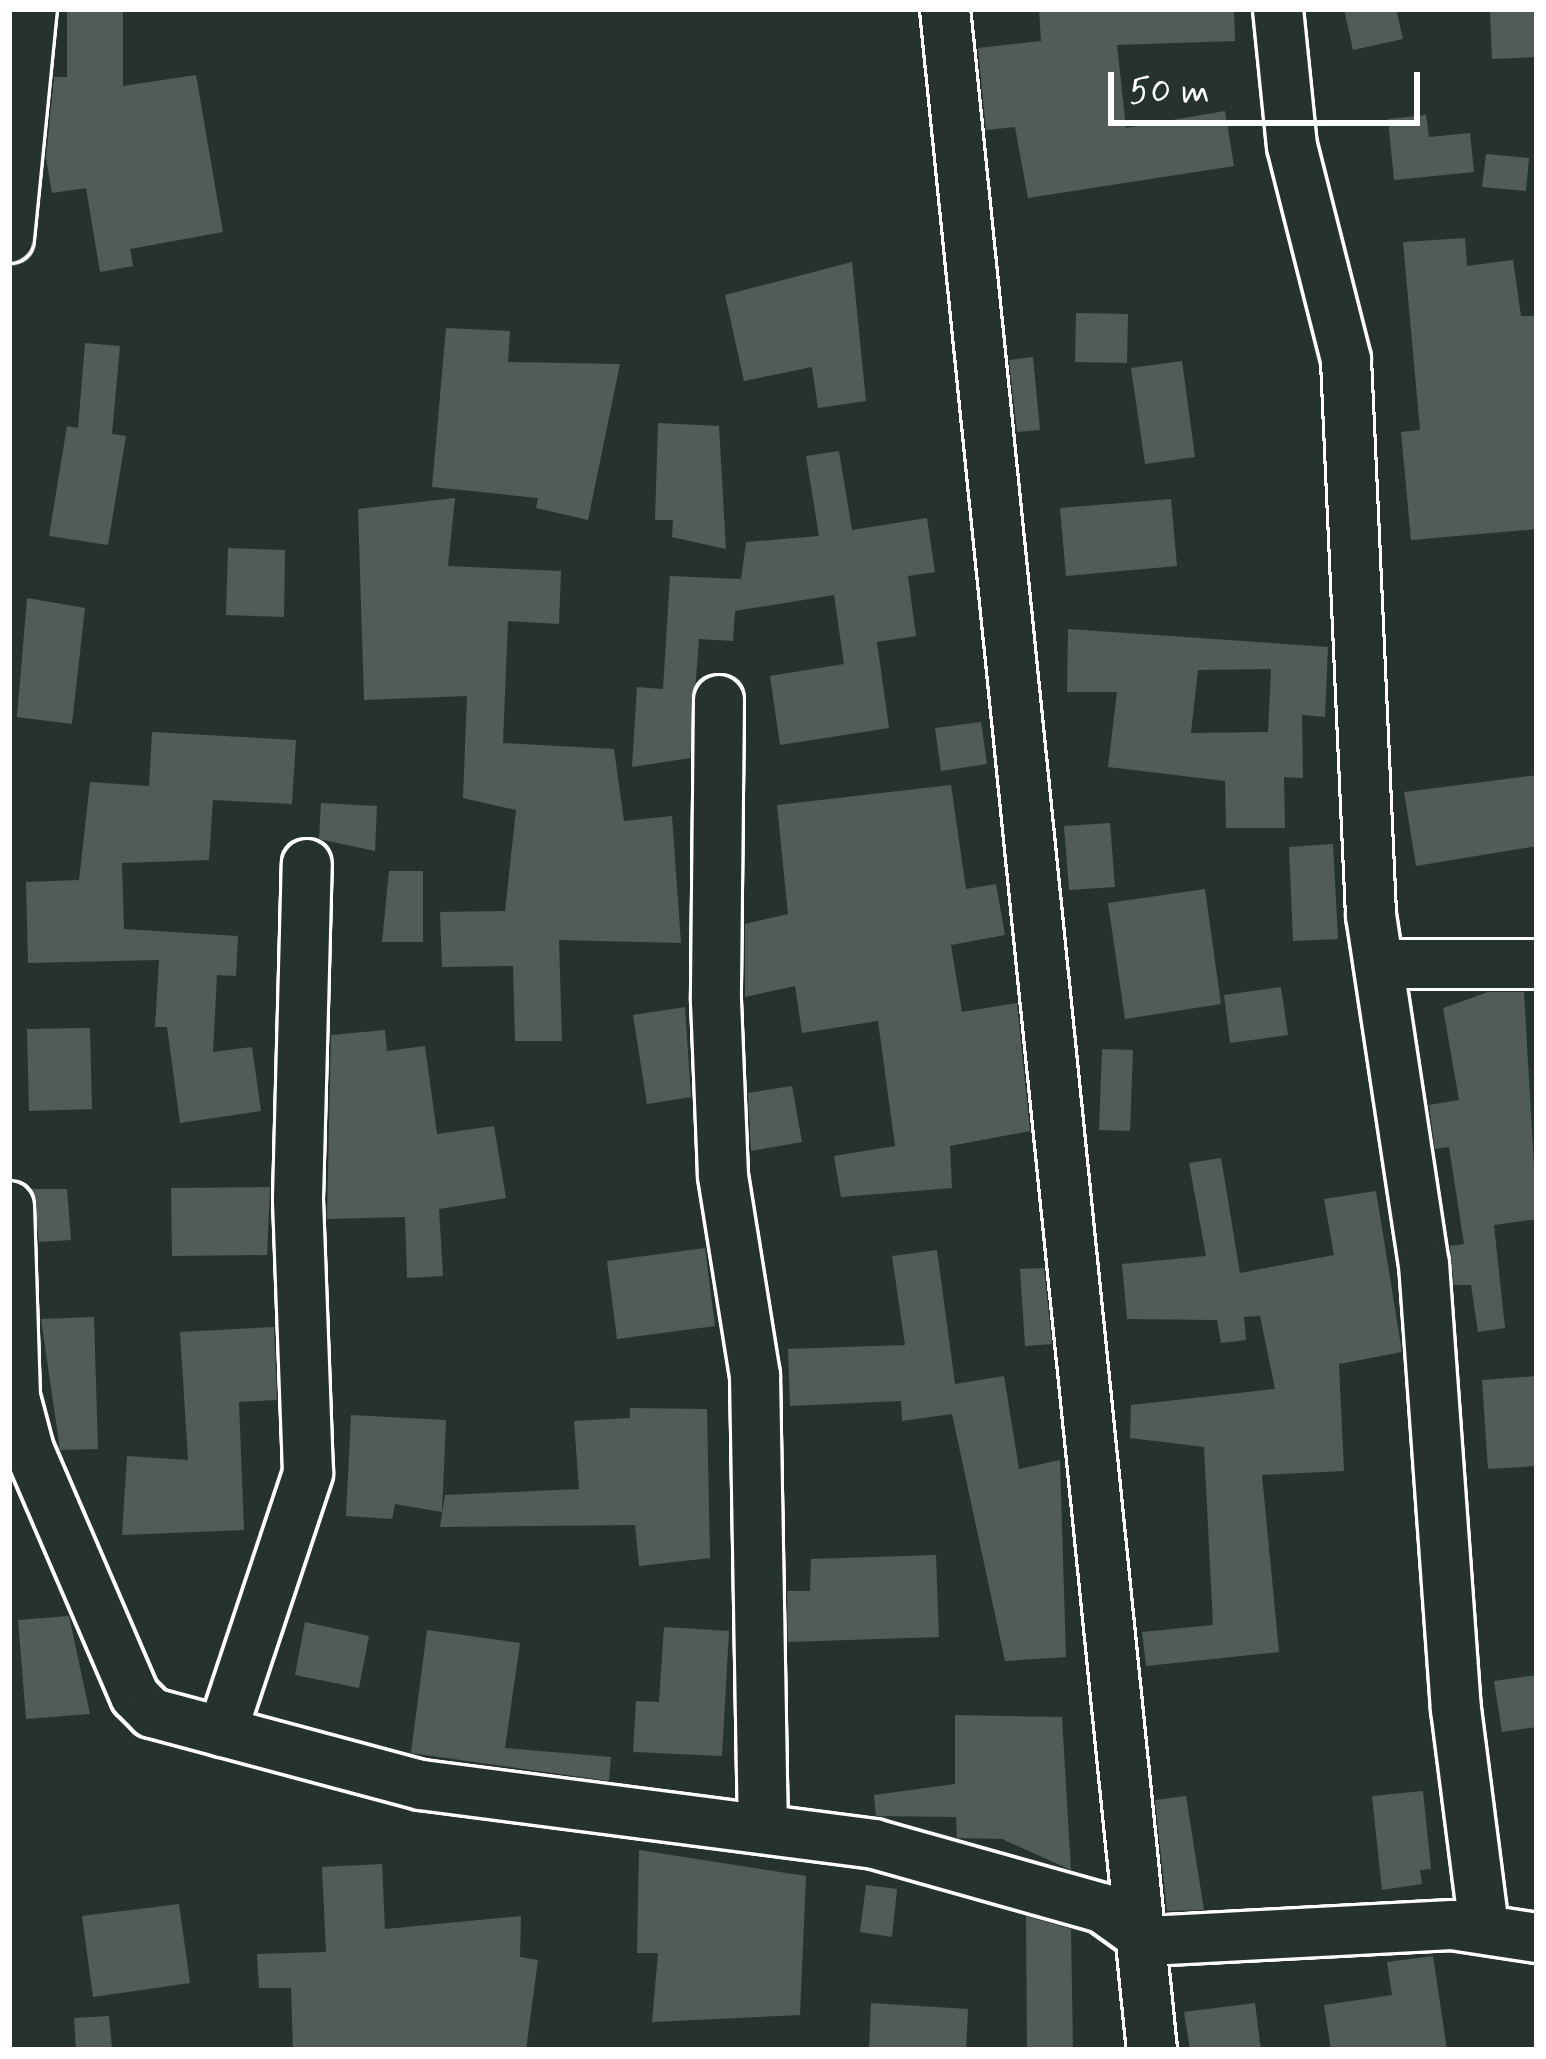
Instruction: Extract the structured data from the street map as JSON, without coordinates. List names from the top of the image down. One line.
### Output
{"scale_bar":"50 m"}
